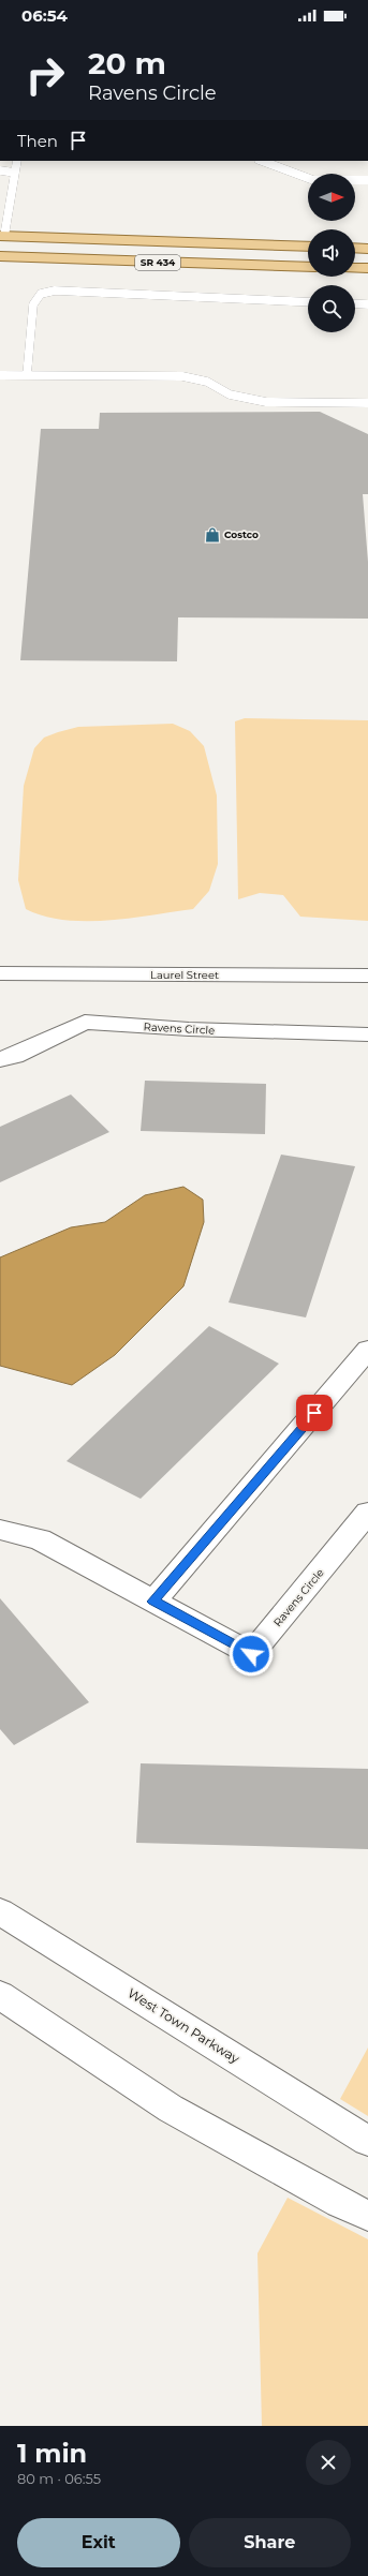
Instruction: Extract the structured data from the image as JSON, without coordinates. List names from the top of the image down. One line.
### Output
{"streets":{"main road":["SR 434"],"street":["Laurel Street","Ravens Circle","West Town Parkway"]},"places":{"shop":["Costco"]},"north":"right","page":{"status":"06:54","turn":["20 m","Ravens Circle"],"then":"Then","heading":["1 min","80 m · 06:55"],"buttons":["Exit","Share"]}}
